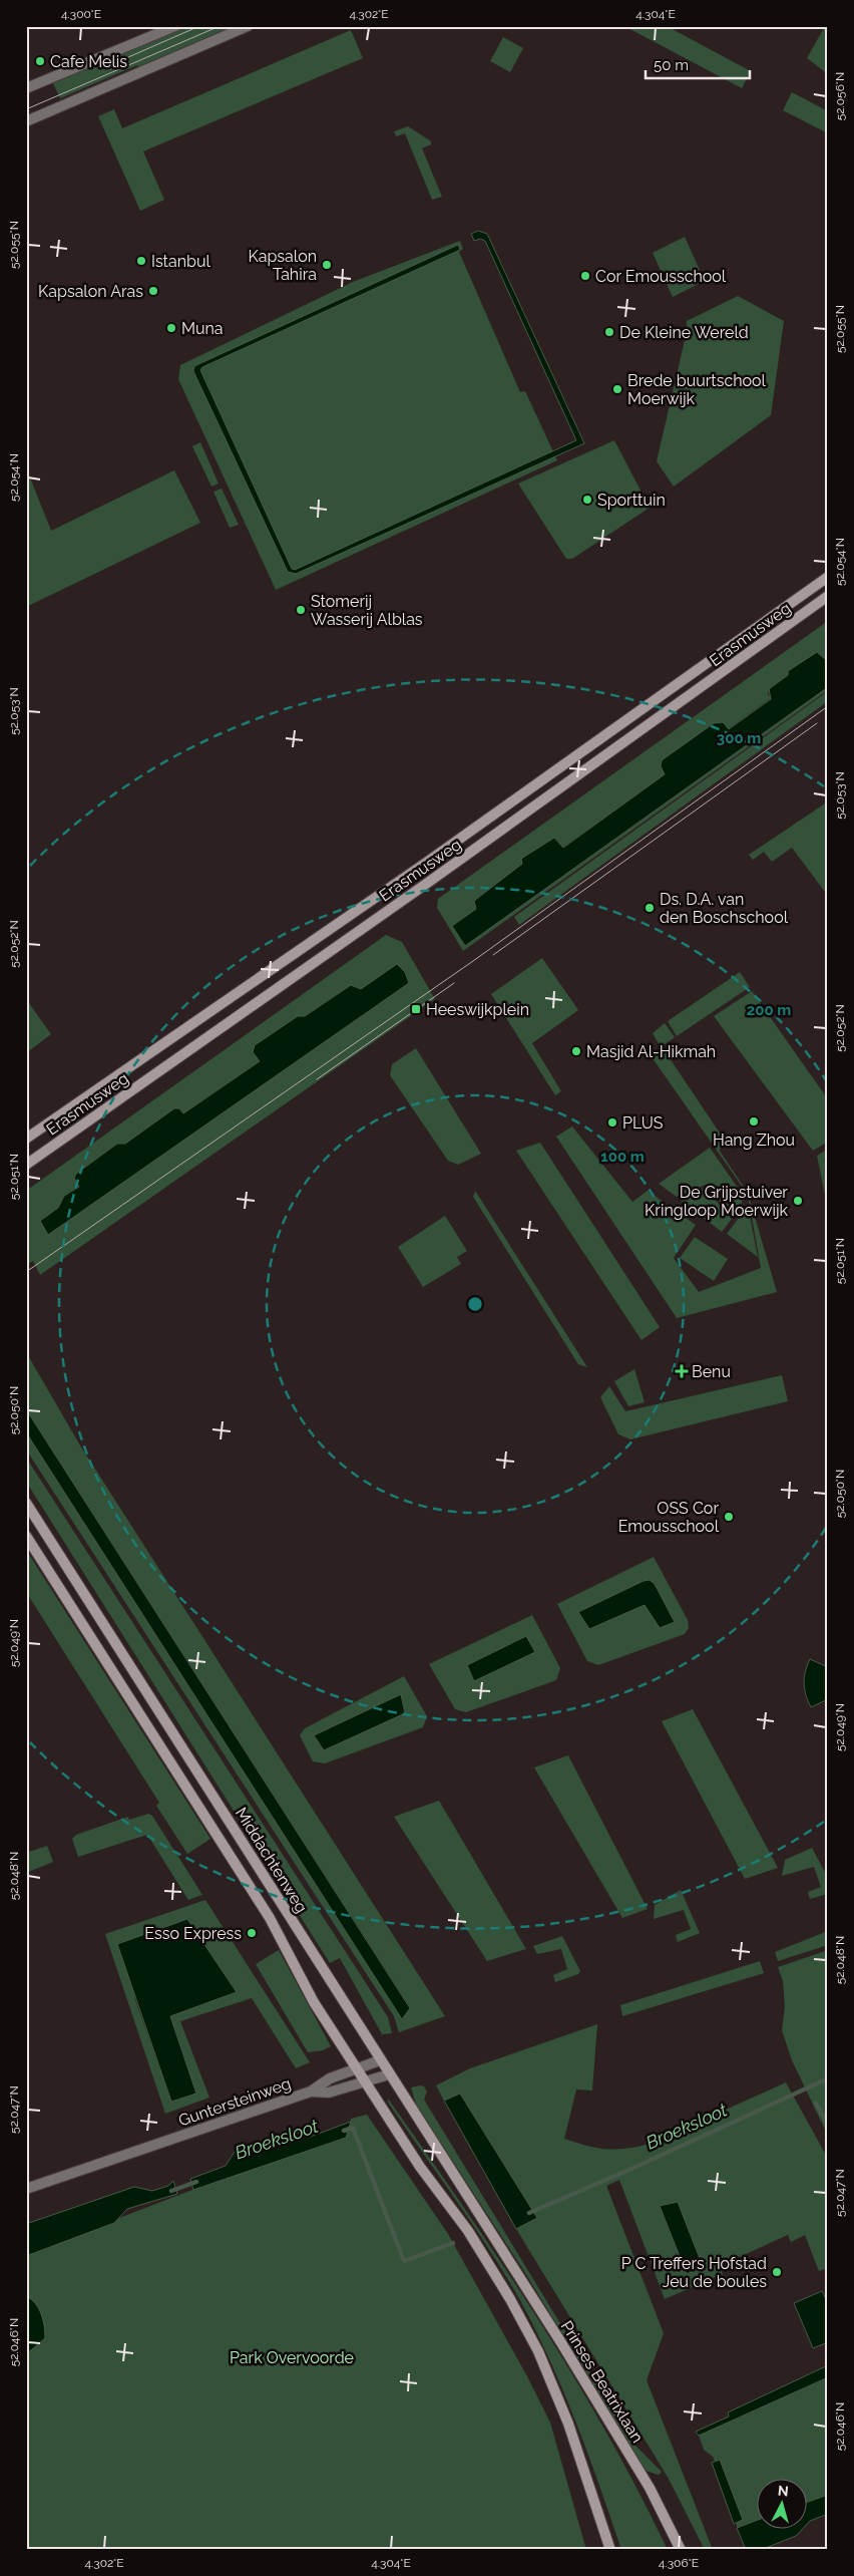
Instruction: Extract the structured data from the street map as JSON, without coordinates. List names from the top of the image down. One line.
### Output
{"streets":{"main road":["Erasmusweg","Middachtenweg","Prinses Beatrixlaan"],"street":["Guntersteinweg"]},"crossings":[["Middachtenweg","Guntersteinweg"],["Middachtenweg","Prinses Beatrixlaan"]],"water":["Broeksloot"],"parks":["Park Overvoorde"],"places":{"other":["Cafe Melis","Istanbul","Kapsalon Tahira","Cor Emousschool","Kapsalon Aras","Muna","De Kleine Wereld","Brede buurtschool Moerwijk","Sporttuin","Stomerij Wasserij Alblas","Ds. D.A. van den Boschschool","Masjid Al-Hikmah","Hang Zhou","PLUS","De Grijpstuiver Kringloop Moerwijk","OSS Cor Emousschool","Esso Express","P C Treffers Hofstad Jeu de boules"],"transit":["Heeswijkplein"],"health":["Benu"]},"scale_bar":"50 m","north":"top","coordinates":["4.300°E","4.302°E","4.304°E","52.056°N","52.055°N","52.054°N","52.053°N","52.052°N","52.051°N","52.050°N","52.049°N","52.048°N","52.047°N","52.046°N","4.306°E"],"rings":["300 m","200 m","100 m"]}
